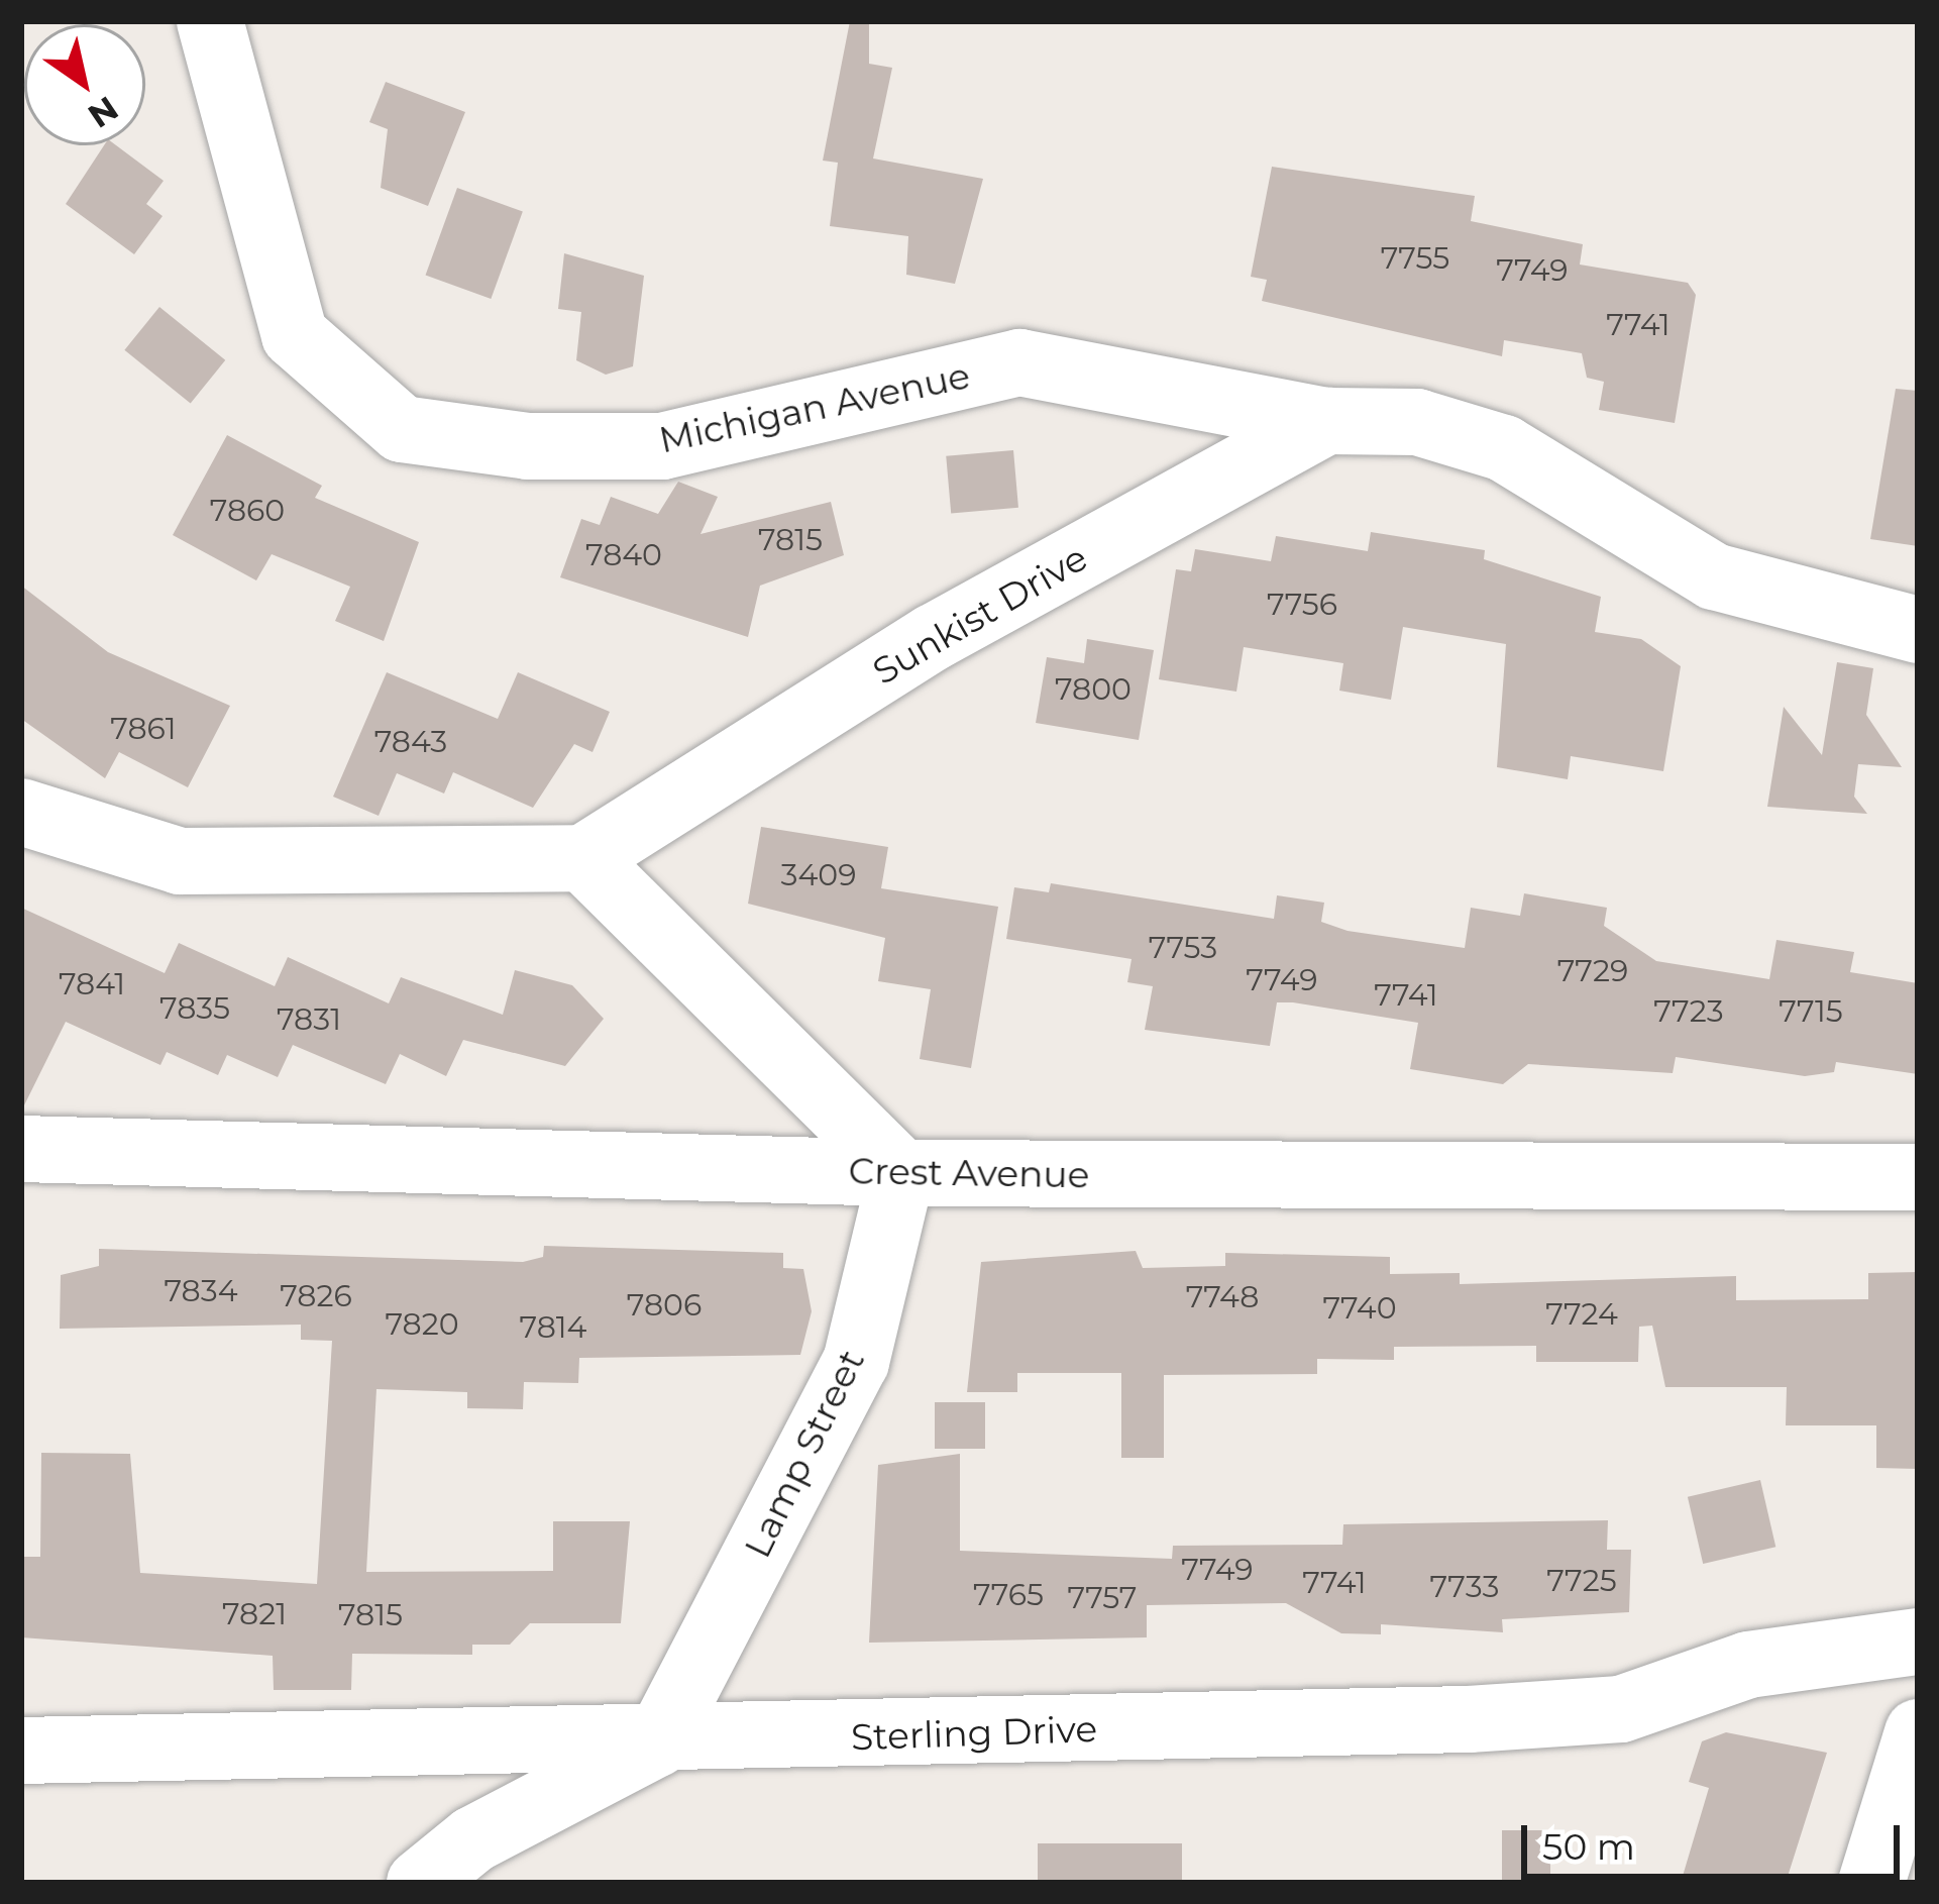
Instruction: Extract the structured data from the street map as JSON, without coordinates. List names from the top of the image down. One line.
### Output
{"streets":{"street":["Michigan Avenue","Sunkist Drive","Crest Avenue","Lamp Street","Sterling Drive"]},"crossings":[["Michigan Avenue","Sunkist Drive"],["Crest Avenue","Lamp Street"],["Lamp Street","Sterling Drive"]],"house_numbers":["7755","7749","7741","7860","7815","7840","7756","7800","7861","7843","3409","7753","7729","7749","7841","7741","7835","7723","7715","7831","7834","7826","7748","7806","7740","7724","7820","7814","7749","7725","7741","7733","7765","7757","7821","7815"],"scale_bar":"50 m","north":"bottom right"}
